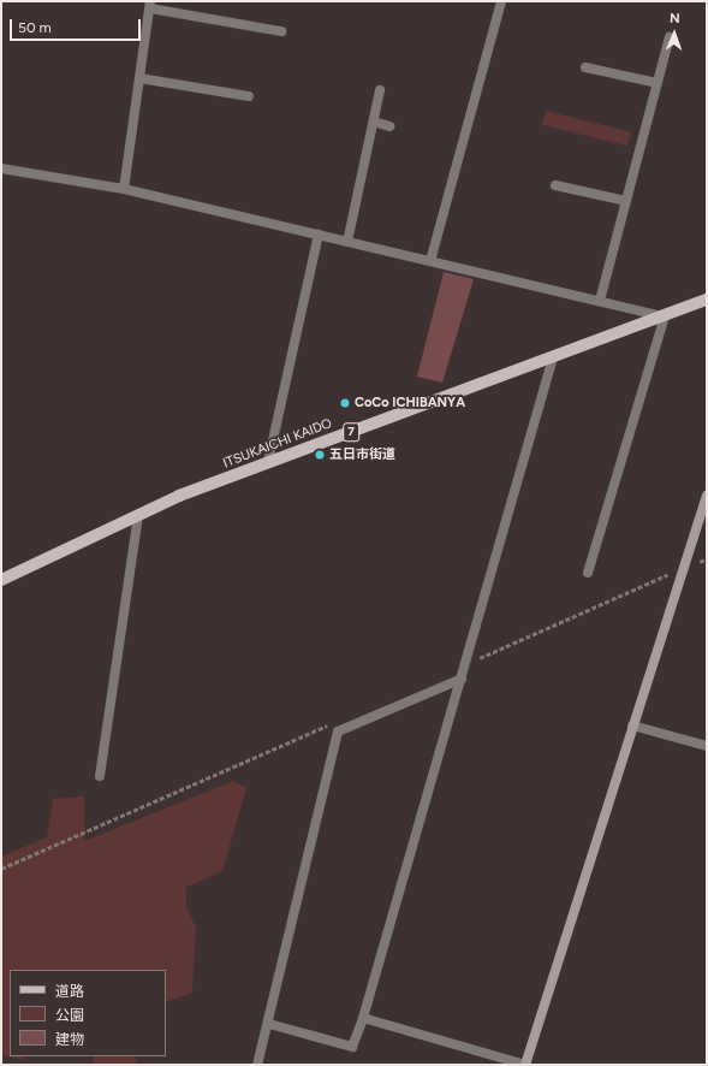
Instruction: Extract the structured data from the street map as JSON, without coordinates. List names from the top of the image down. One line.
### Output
{"streets":{"main road":["7","ITSUKAICHI KAIDO"]},"places":["CoCo ICHIBANYA","五日市街道"],"legend":["道路","公園","建物"],"scale_bar":"50 m","north":"top"}
